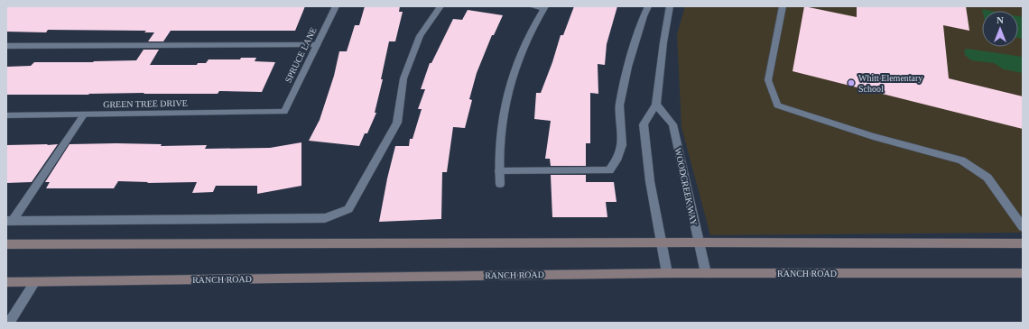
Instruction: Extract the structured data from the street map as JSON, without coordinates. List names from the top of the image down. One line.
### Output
{"streets":{"main road":["RANCH ROAD"],"street":["SPRUCE LANE","GREEN TREE DRIVE","WOODCREEK WAY"]},"crossings":[["SPRUCE LANE","GREEN TREE DRIVE"],["WOODCREEK WAY","RANCH ROAD"]],"places":["Whitt Elementary School"],"north":"top"}
